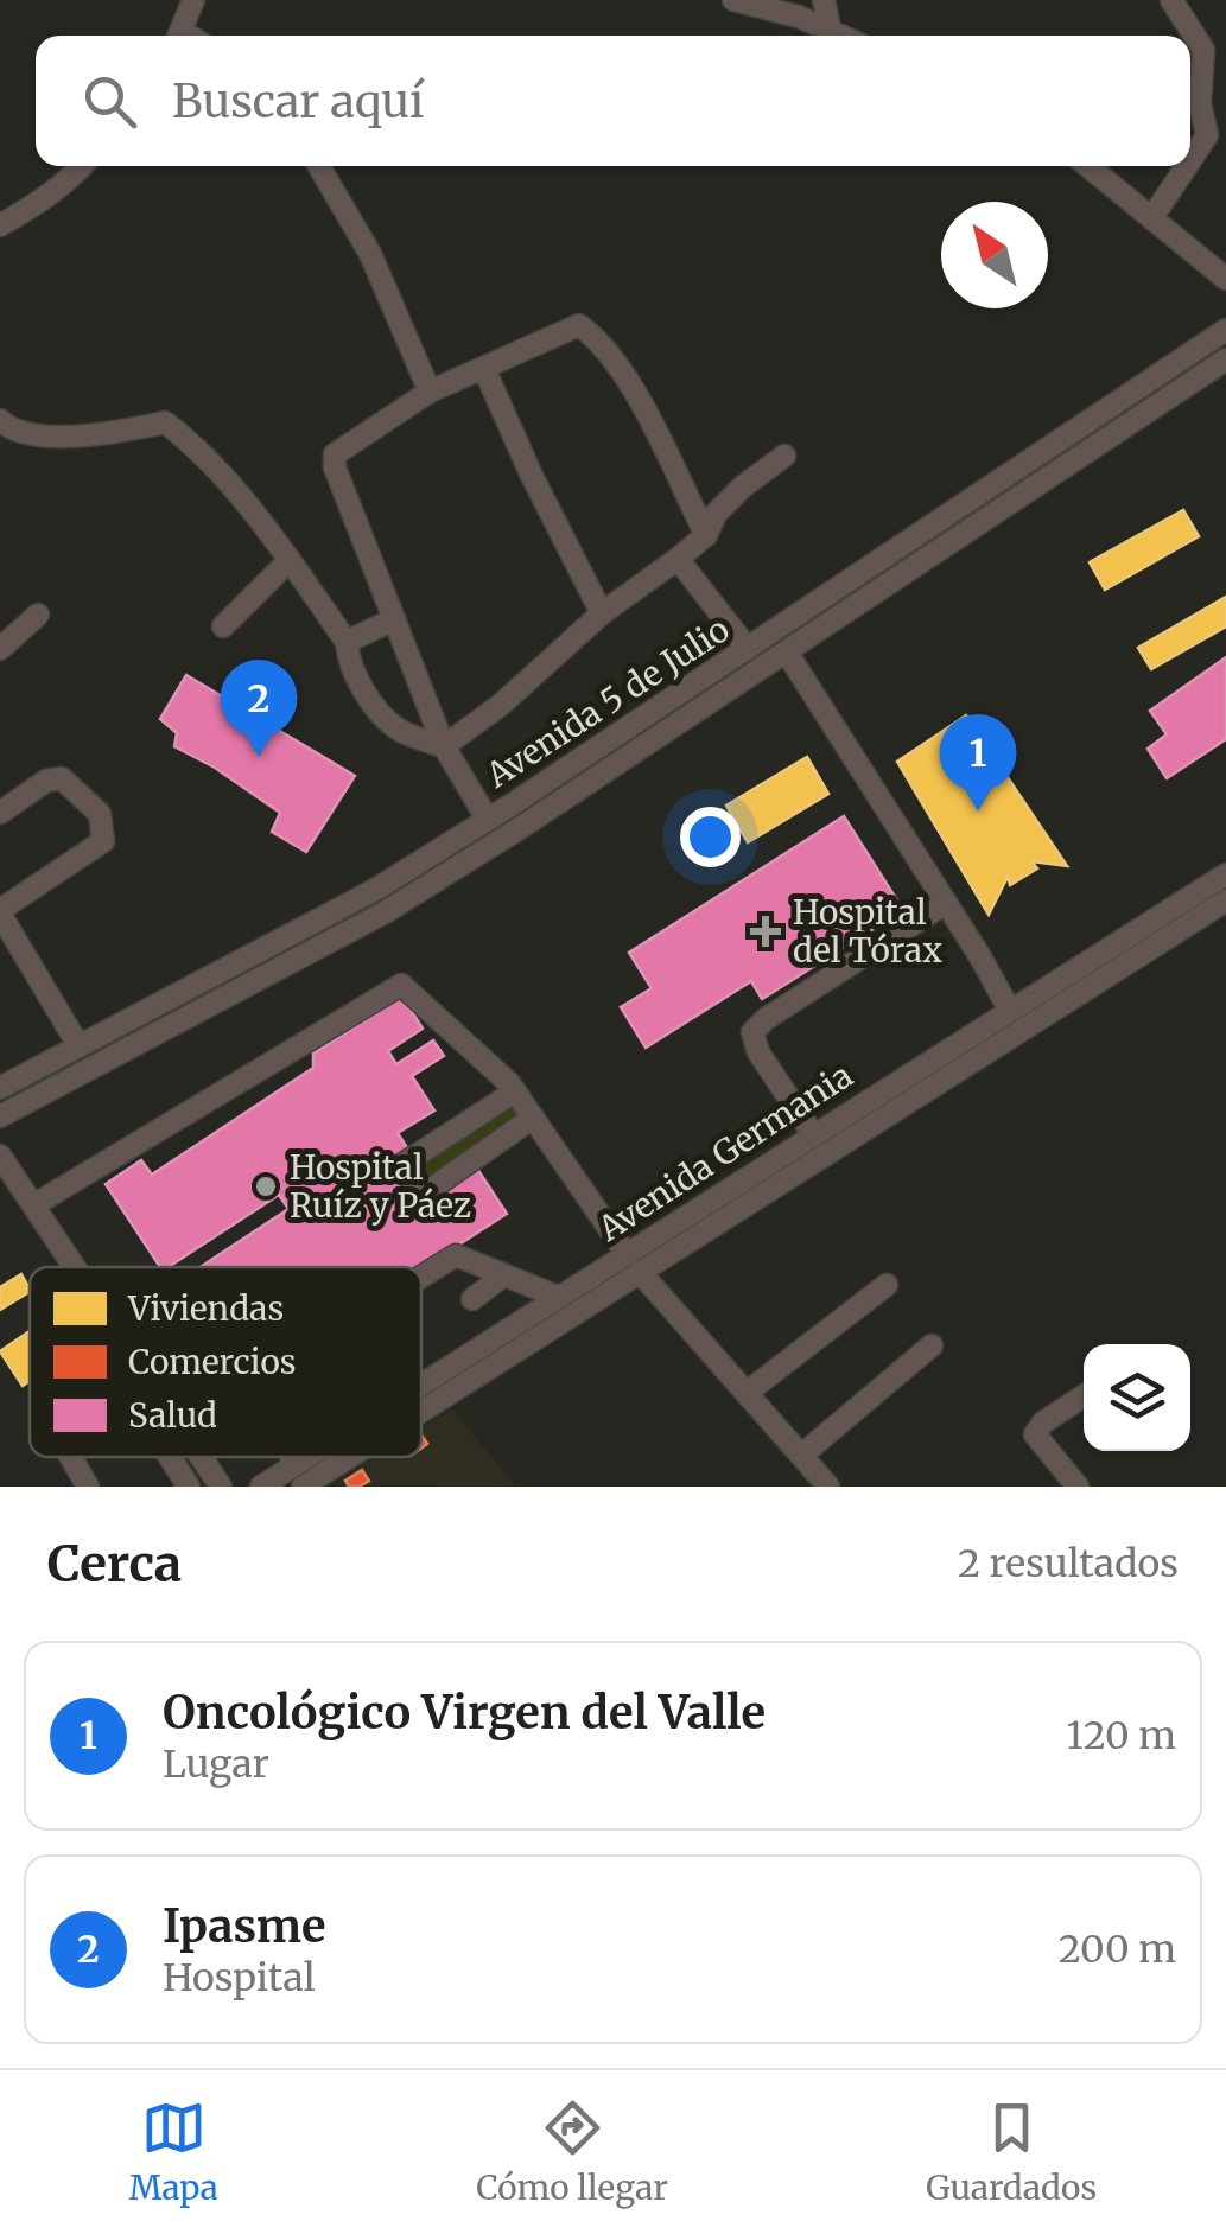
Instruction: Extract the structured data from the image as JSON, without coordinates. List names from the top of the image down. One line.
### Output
{"streets":{"street":["Avenida 5 de Julio","Avenida Germania"]},"places":{"health":["Hospital del Tórax"],"other":["Hospital Ruíz y Páez"]},"legend":["Viviendas","Comercios","Salud"],"north":"top left","page":{"search":"Buscar aquí","pins":["2","1"],"heading":["Cerca","2 resultados"],"list":[{"mark":"1","name":"Oncológico Virgen del Valle","note":"Lugar","value":"120 m"},{"mark":"2","name":"Ipasme","note":"Hospital","value":"200 m"}],"nav":["Mapa","Cómo llegar","Guardados"]}}
